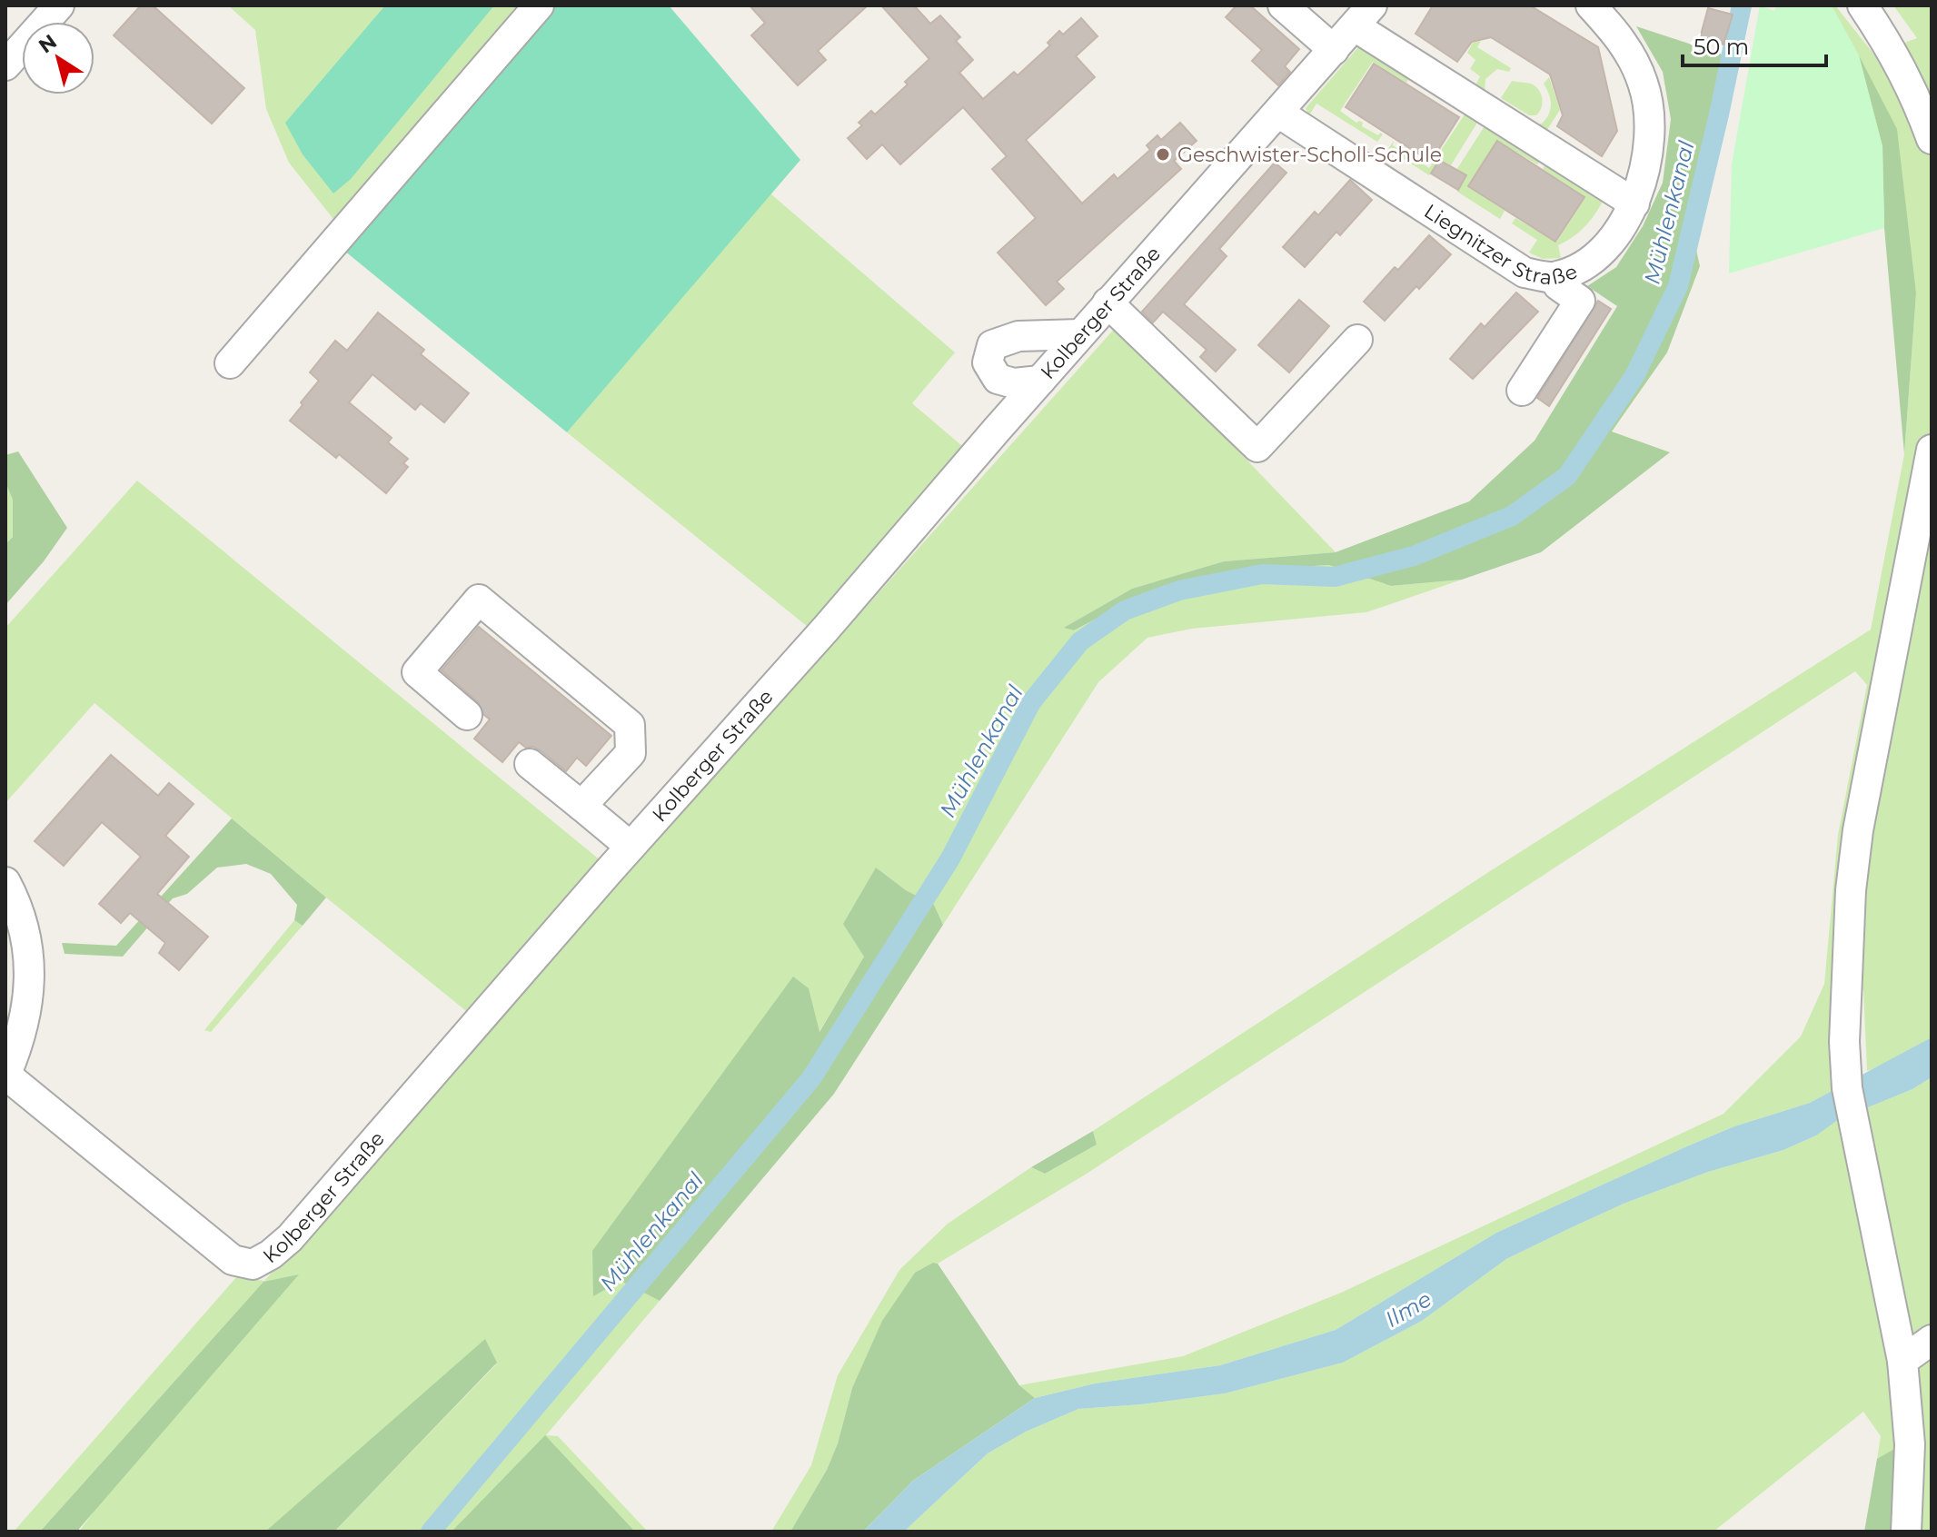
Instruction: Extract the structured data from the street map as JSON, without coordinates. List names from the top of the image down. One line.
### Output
{"streets":{"street":["Liegnitzer Straße","Kolberger Straße"]},"crossings":[["Liegnitzer Straße","Kolberger Straße"]],"water":["Mühlenkanal","Ilme"],"places":["Geschwister-Scholl-Schule"],"scale_bar":"50 m","north":"top left"}
